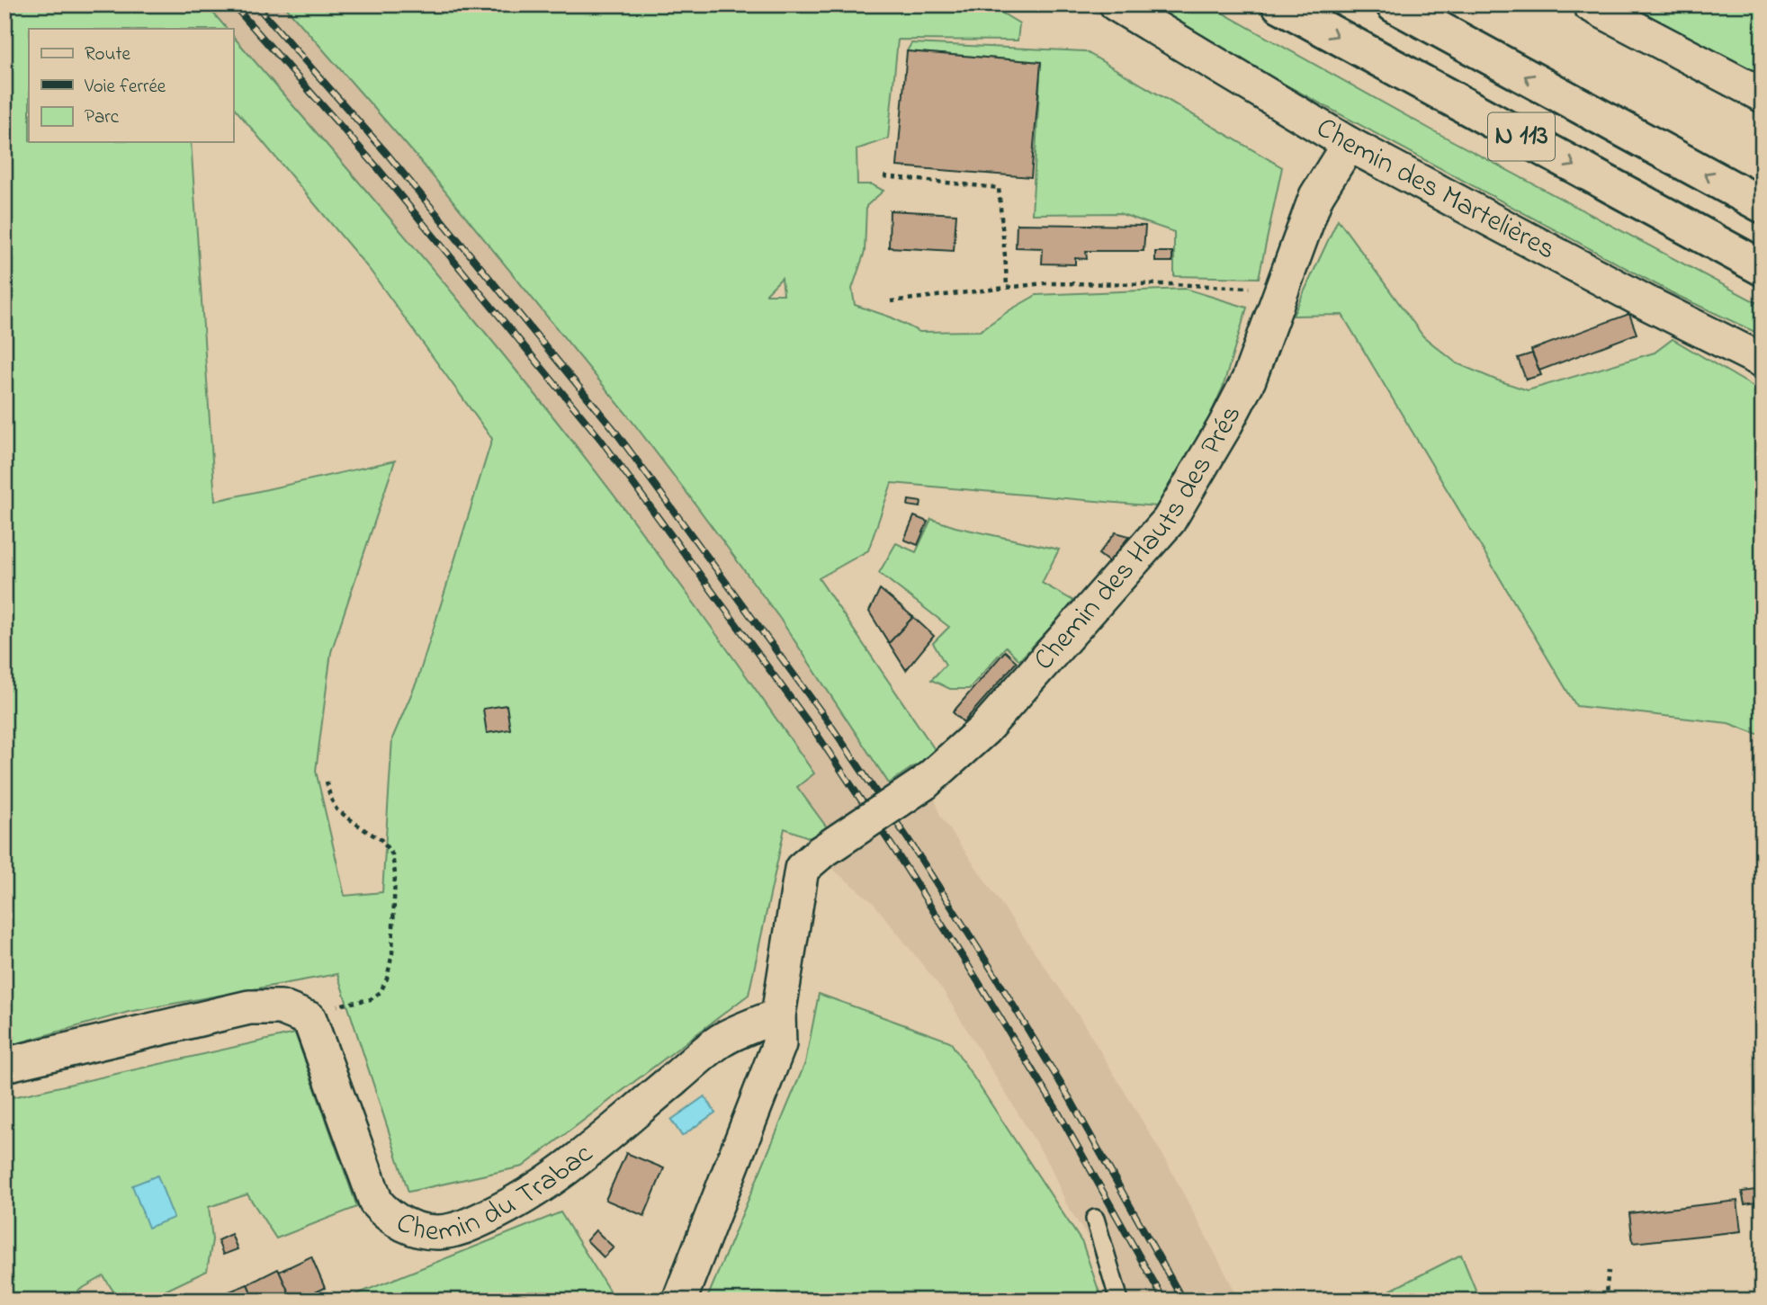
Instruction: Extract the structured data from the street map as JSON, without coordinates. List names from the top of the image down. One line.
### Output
{"streets":{"highway":["N 113"],"street":["Chemin des Martelières","Chemin des Hauts des Prés","Chemin du Trabac"]},"crossings":[["Chemin des Martelières","Chemin des Hauts des Prés"],["Chemin des Hauts des Prés","Chemin du Trabac"]],"legend":["Route","Voie ferrée","Parc"]}
